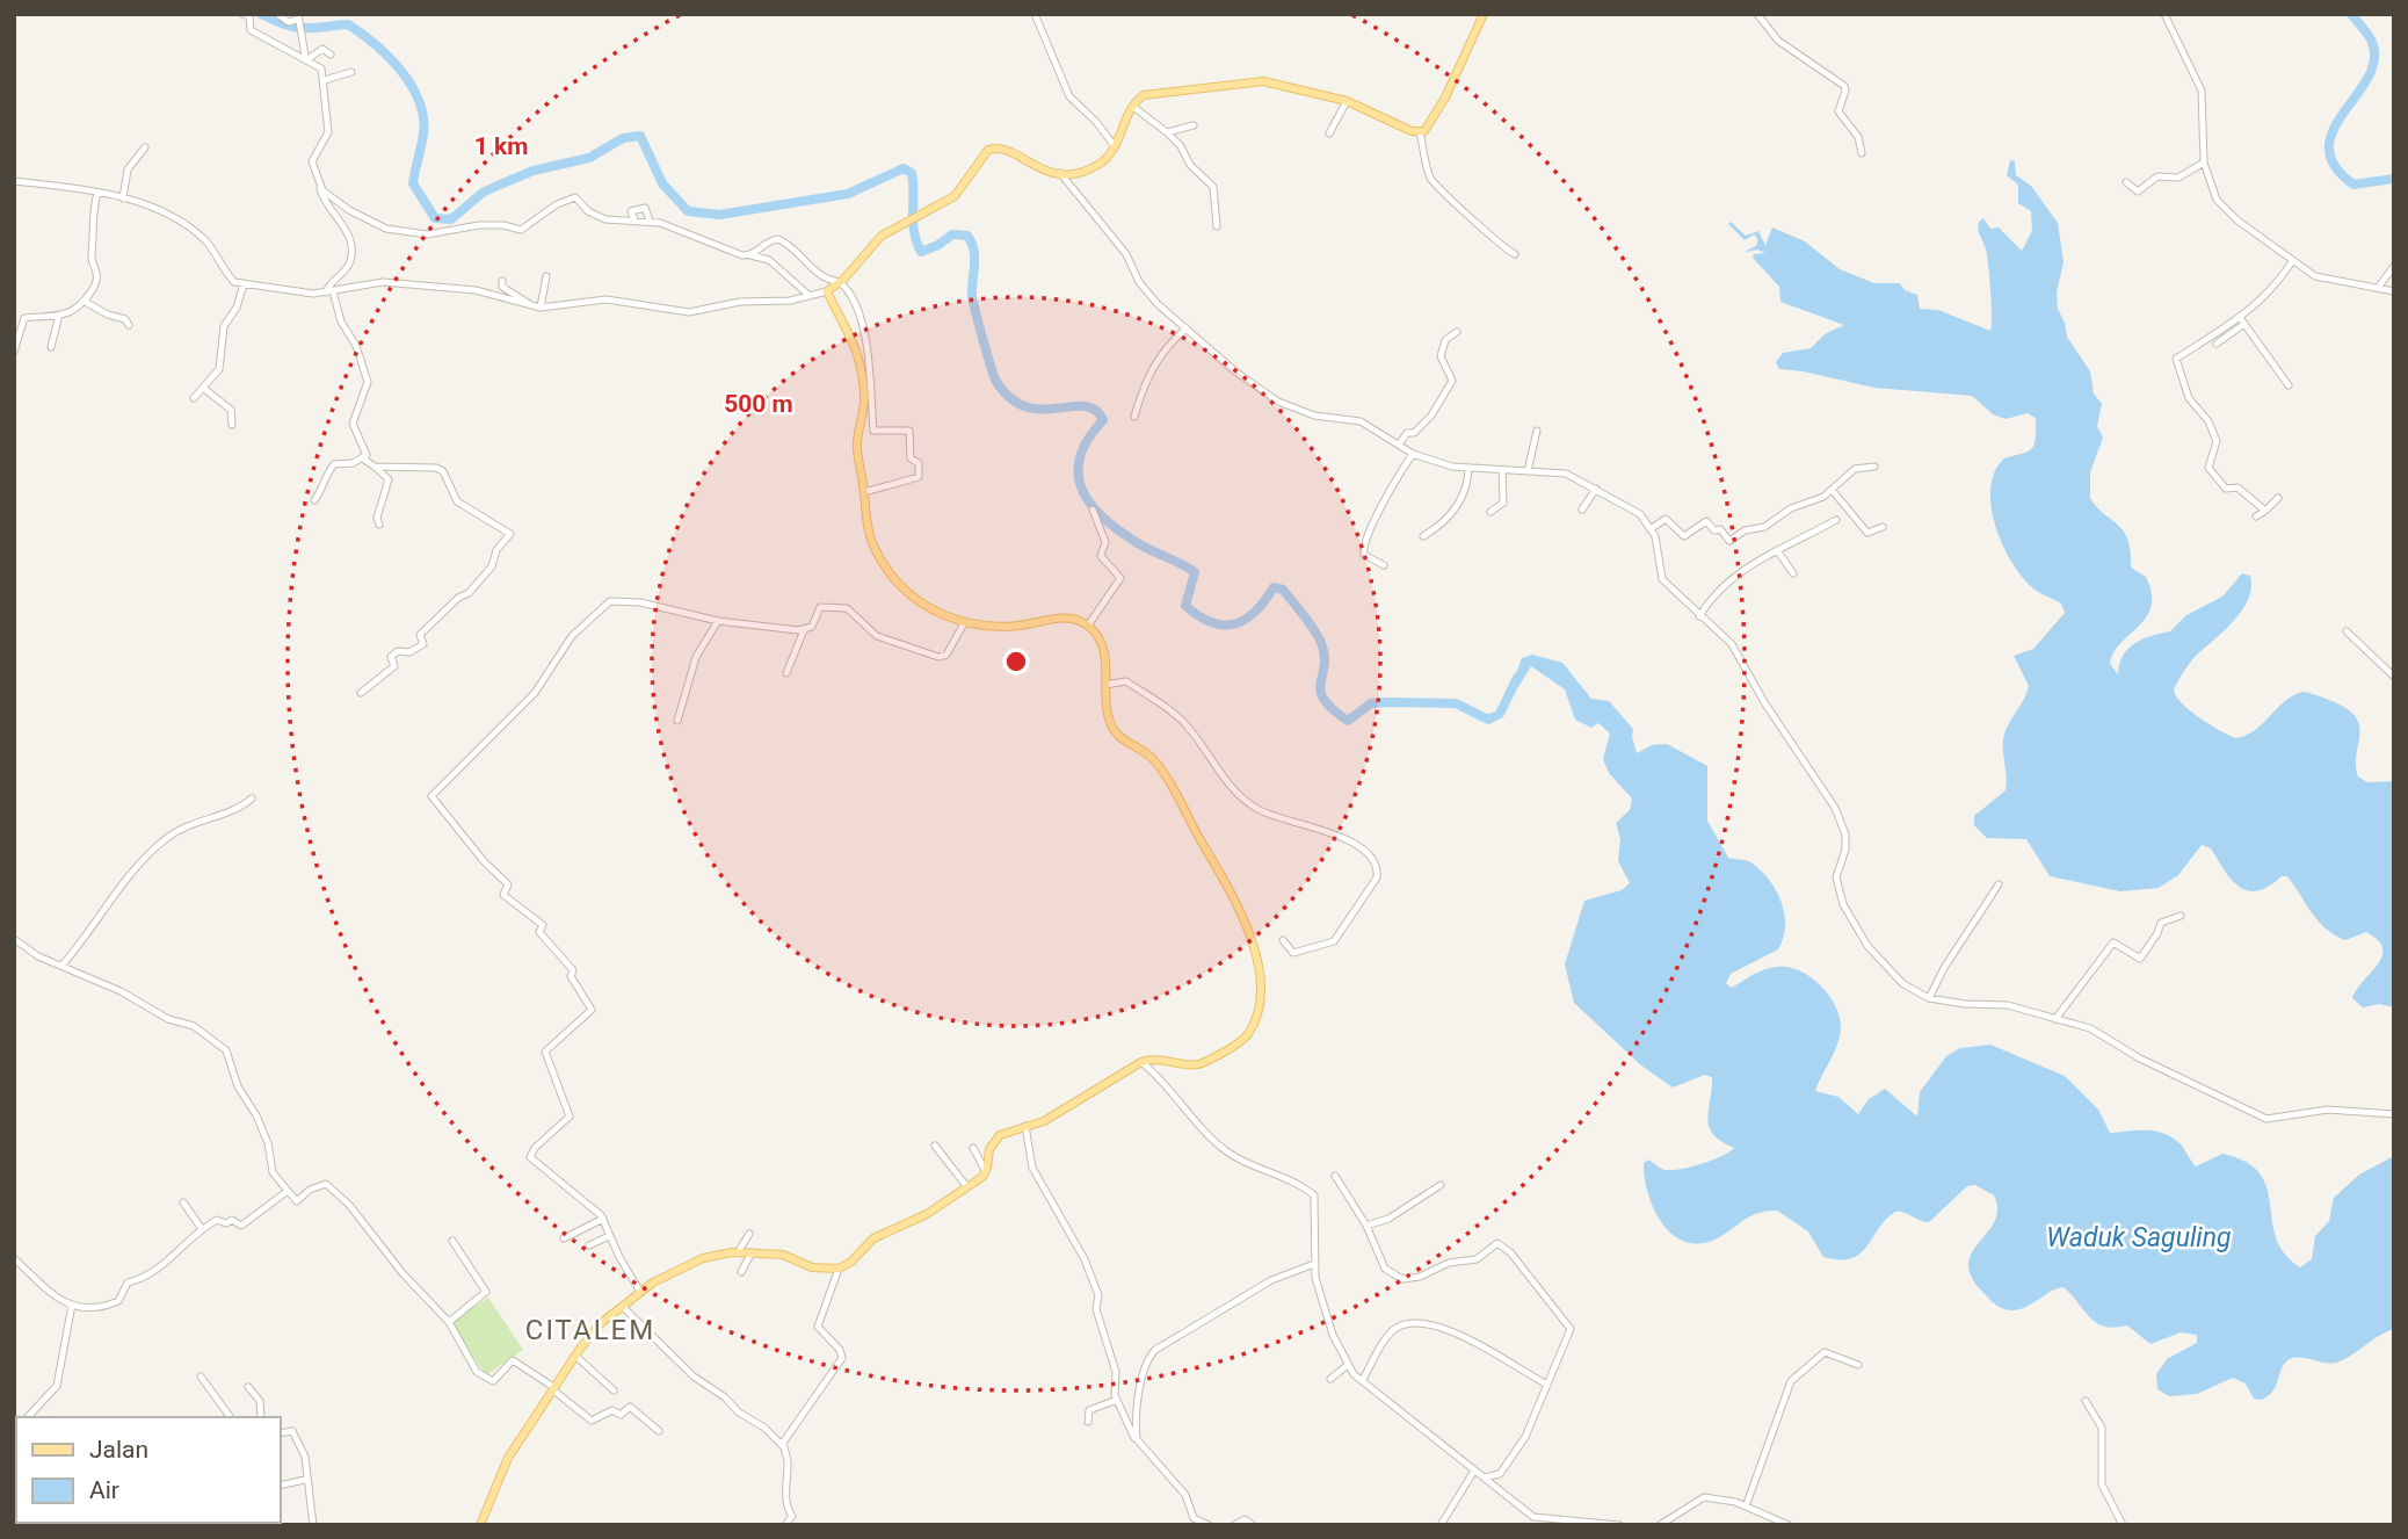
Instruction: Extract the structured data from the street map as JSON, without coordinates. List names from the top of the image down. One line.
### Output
{"districts":["CITALEM"],"water":["Waduk Saguling"],"legend":["Jalan","Air"],"rings":["1 km","500 m"]}
